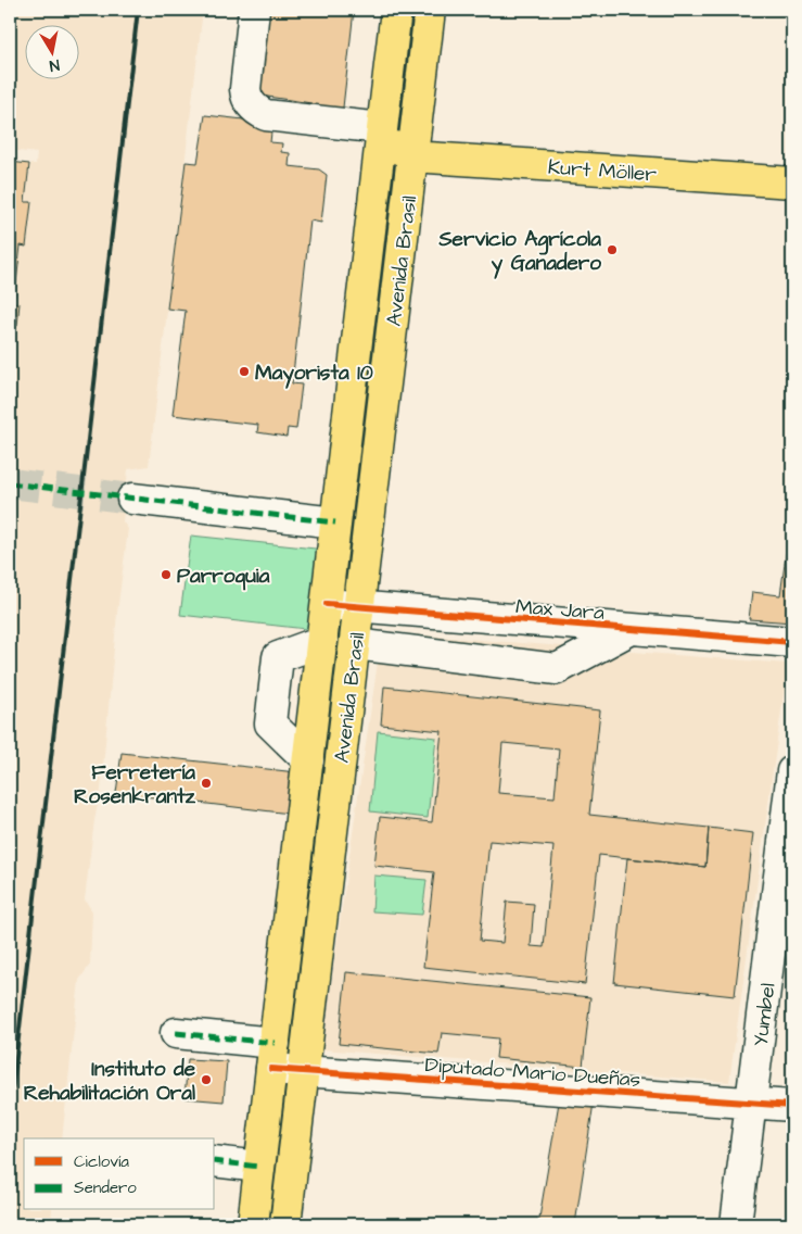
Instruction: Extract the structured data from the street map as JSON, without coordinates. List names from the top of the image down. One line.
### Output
{"streets":{"main road":["Kurt Möller","Avenida Brasil"],"street":["Max Jara","Yumbel","Diputado Mario Dueñas"]},"crossings":[["Kurt Möller","Avenida Brasil"],["Avenida Brasil","Max Jara"],["Avenida Brasil","Diputado Mario Dueñas"],["Yumbel","Diputado Mario Dueñas"]],"places":["Servicio Agrícola y Ganadero","Mayorista 10","Parroquia","Ferretería Rosenkrantz","Instituto de Rehabilitación Oral"],"legend":["Ciclovía","Sendero"],"north":"bottom"}
